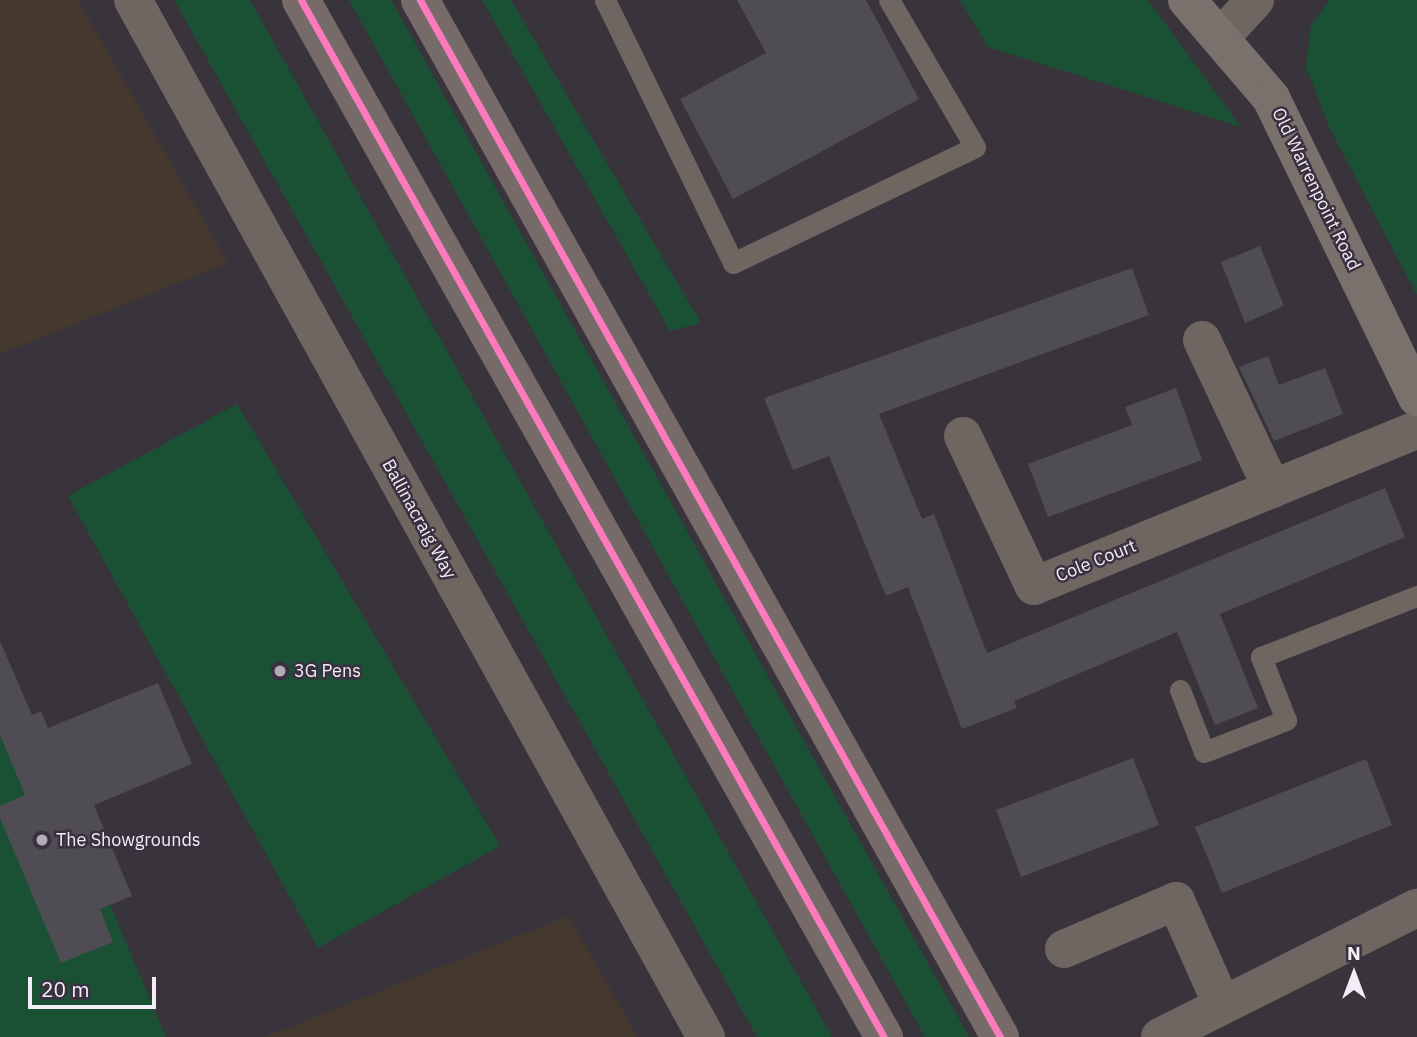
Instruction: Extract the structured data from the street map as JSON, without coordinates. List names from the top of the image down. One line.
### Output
{"streets":{"street":["Old Warrenpoint Road","Ballinacraig Way","Cole Court"]},"places":["3G Pens","The Showgrounds"],"scale_bar":"20 m","north":"top"}
